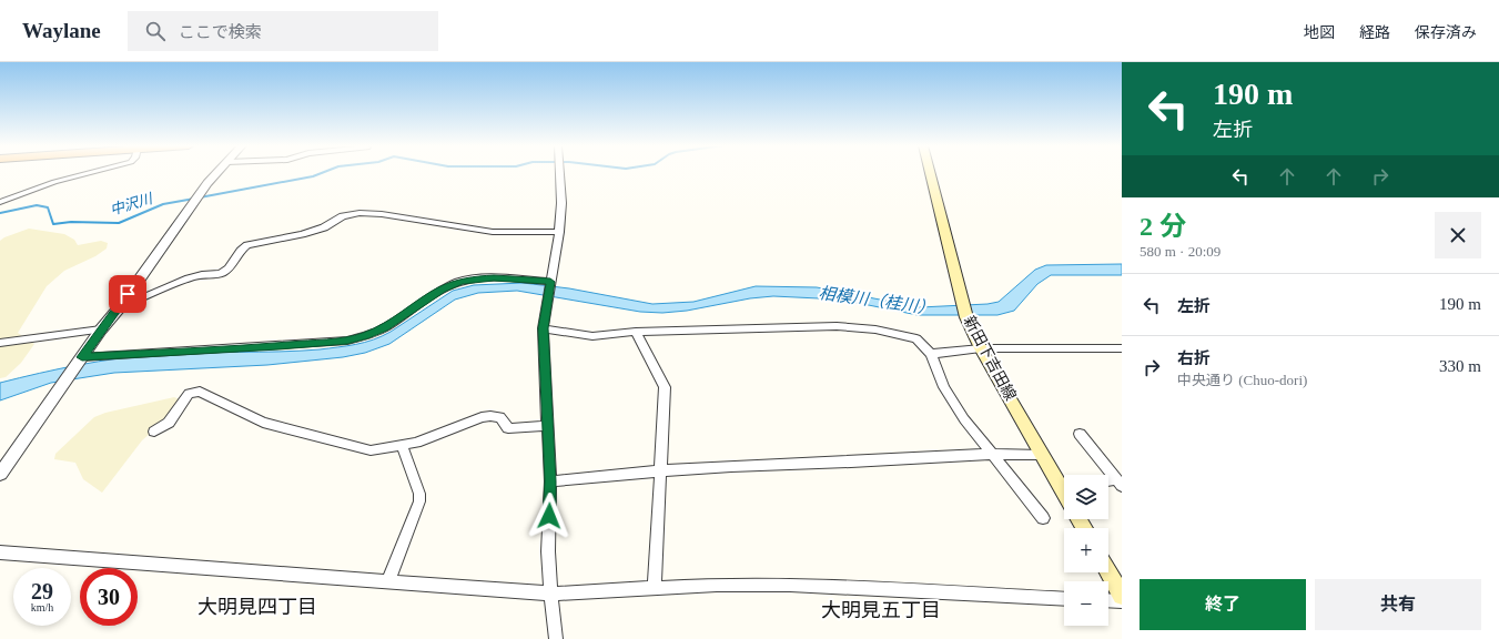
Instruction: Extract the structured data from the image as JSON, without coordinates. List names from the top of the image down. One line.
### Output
{"streets":{"main road":["新田下吉田線"]},"districts":["大明見四丁目","大明見五丁目"],"water":["中沢川","相模川（桂川）"],"page":{"header":"Waylane","search":"ここで検索","nav":["地図","経路","保存済み"],"turn":["190 m","左折"],"heading":["2 分","580 m · 20:09"],"list":[{"name":"左折","value":"190 m"},{"name":"右折","note":"中央通り (Chuo-dori)","value":"330 m"}],"map_buttons":["+","−"],"speed":"29 km/h","limit":"30","buttons":["終了","共有"]}}
